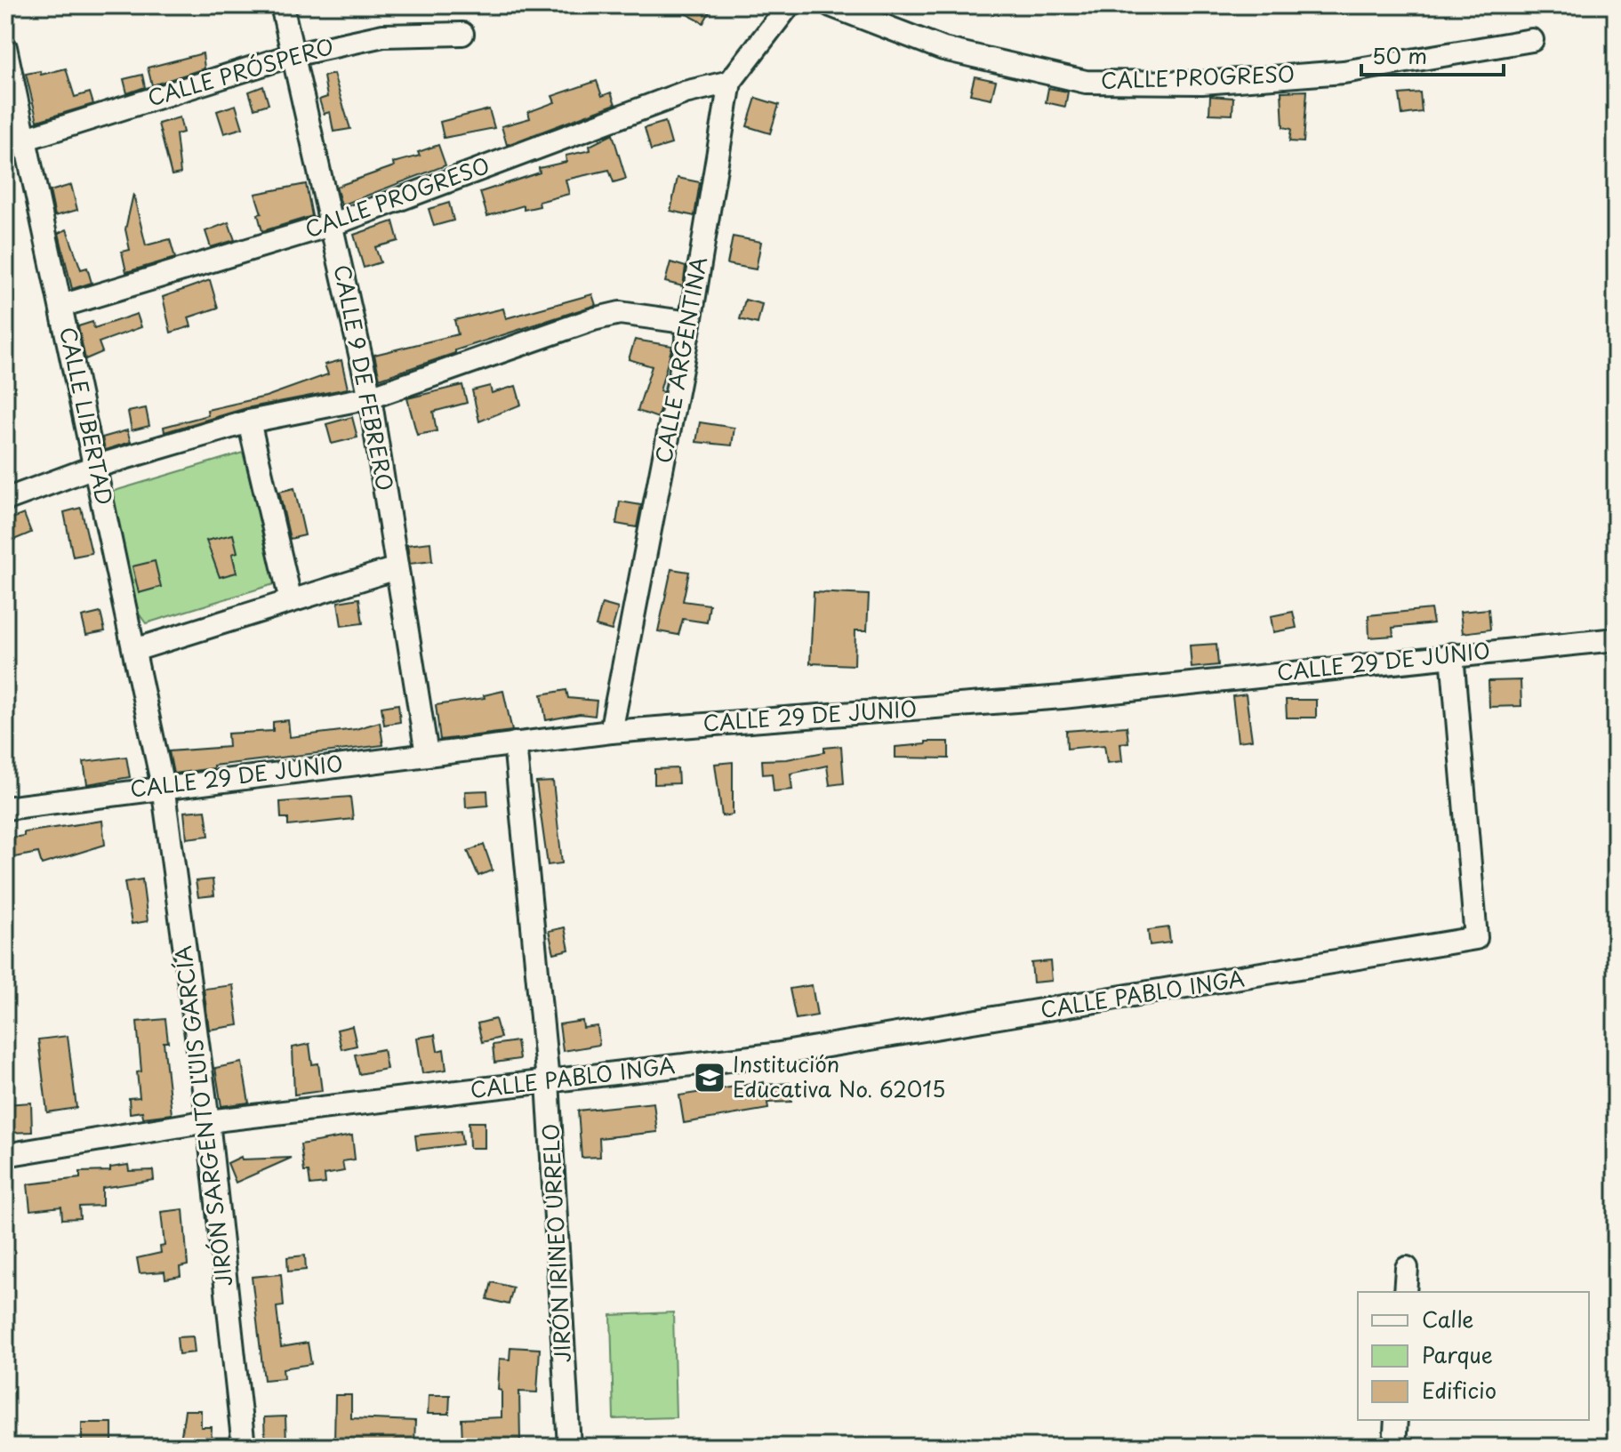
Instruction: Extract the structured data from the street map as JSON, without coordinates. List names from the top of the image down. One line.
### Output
{"streets":{"street":["CALLE PRÓSPERO","CALLE PROGRESO","CALLE ARGENTINA","CALLE 9 DE FEBRERO","CALLE LIBERTAD","CALLE 29 DE JUNIO","CALLE PABLO INGA","JIRÓN SARGENTO LUIS GARCÍA","JIRÓN IRINEO URRELO"]},"crossings":[["CALLE PRÓSPERO","CALLE 9 DE FEBRERO"],["CALLE PRÓSPERO","CALLE LIBERTAD"],["CALLE PROGRESO","CALLE ARGENTINA"],["CALLE PROGRESO","CALLE 9 DE FEBRERO"],["CALLE PROGRESO","CALLE LIBERTAD"],["CALLE ARGENTINA","CALLE 29 DE JUNIO"],["CALLE 9 DE FEBRERO","CALLE 29 DE JUNIO"],["CALLE LIBERTAD","CALLE 29 DE JUNIO"],["CALLE LIBERTAD","JIRÓN SARGENTO LUIS GARCÍA"],["CALLE 29 DE JUNIO","CALLE PABLO INGA"],["CALLE 29 DE JUNIO","JIRÓN SARGENTO LUIS GARCÍA"],["CALLE 29 DE JUNIO","JIRÓN IRINEO URRELO"],["CALLE PABLO INGA","JIRÓN SARGENTO LUIS GARCÍA"],["CALLE PABLO INGA","JIRÓN IRINEO URRELO"]],"places":{"school or university":["Institución Educativa No. 62015"]},"legend":["Calle","Parque","Edificio"],"scale_bar":"50 m"}
